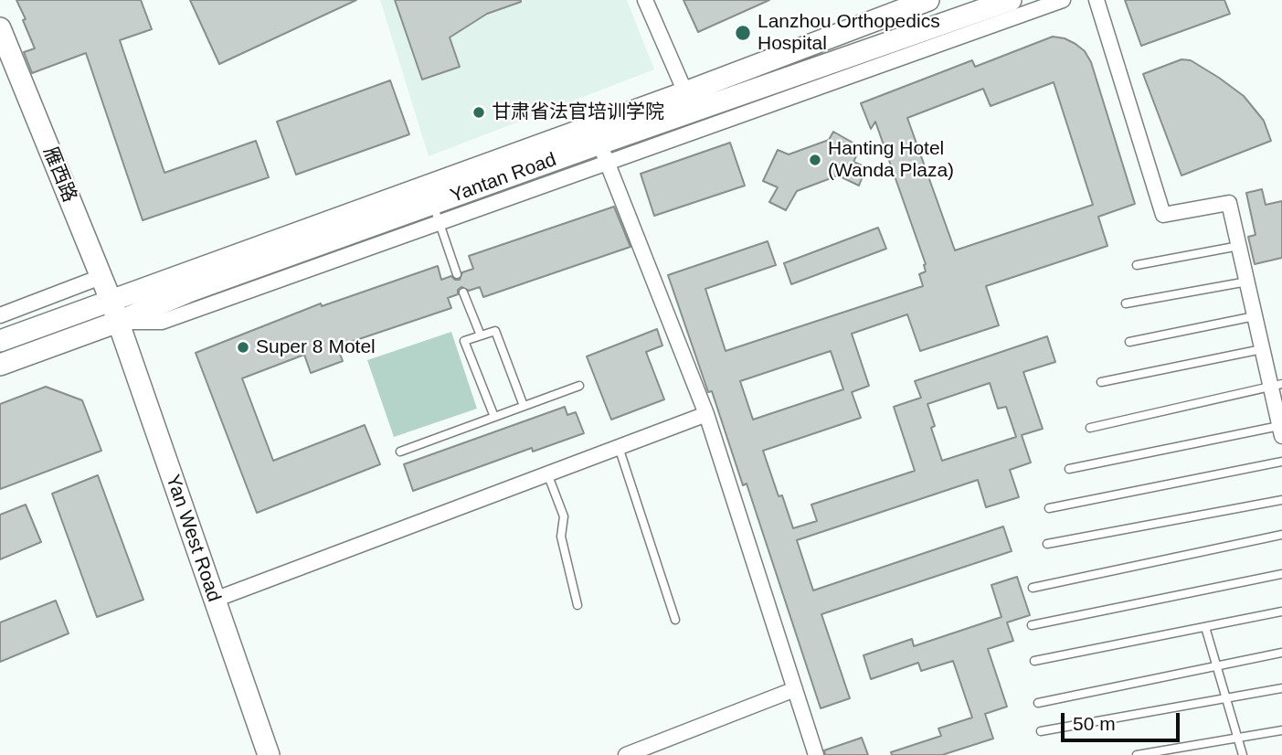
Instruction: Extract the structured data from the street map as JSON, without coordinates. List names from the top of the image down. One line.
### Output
{"streets":{"main road":["雁西路","Yantan Road","Yan West Road"]},"crossings":[["雁西路","Yantan Road"],["雁西路","Yan West Road"],["Yantan Road","Yan West Road"]],"places":["Lanzhou Orthopedics Hospital","甘肃省法官培训学院","Hanting Hotel (Wanda Plaza)","Super 8 Motel"],"scale_bar":"50 m"}
